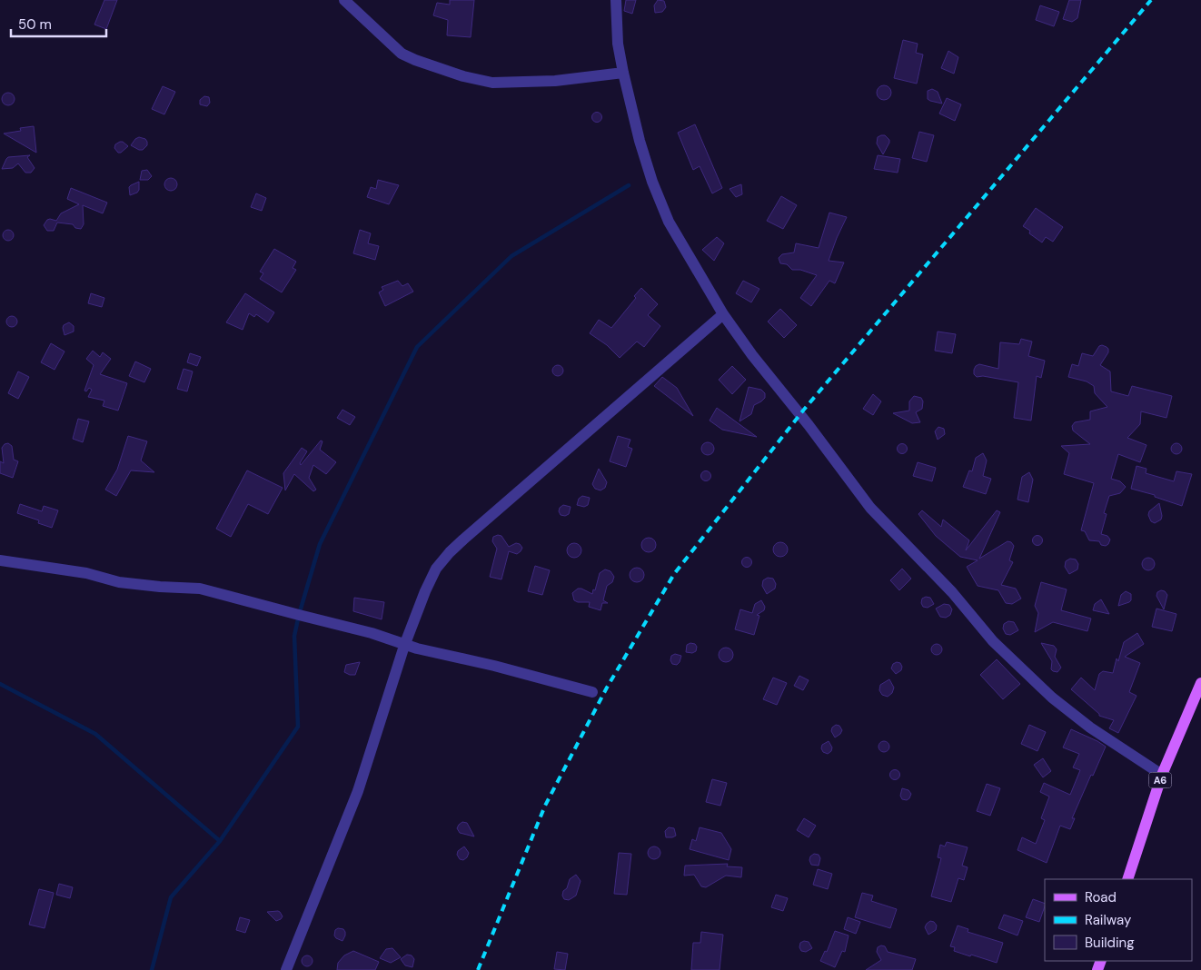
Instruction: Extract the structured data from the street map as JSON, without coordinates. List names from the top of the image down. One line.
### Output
{"streets":{"main road":["A6"]},"legend":["Road","Railway","Building"],"scale_bar":"50 m"}
